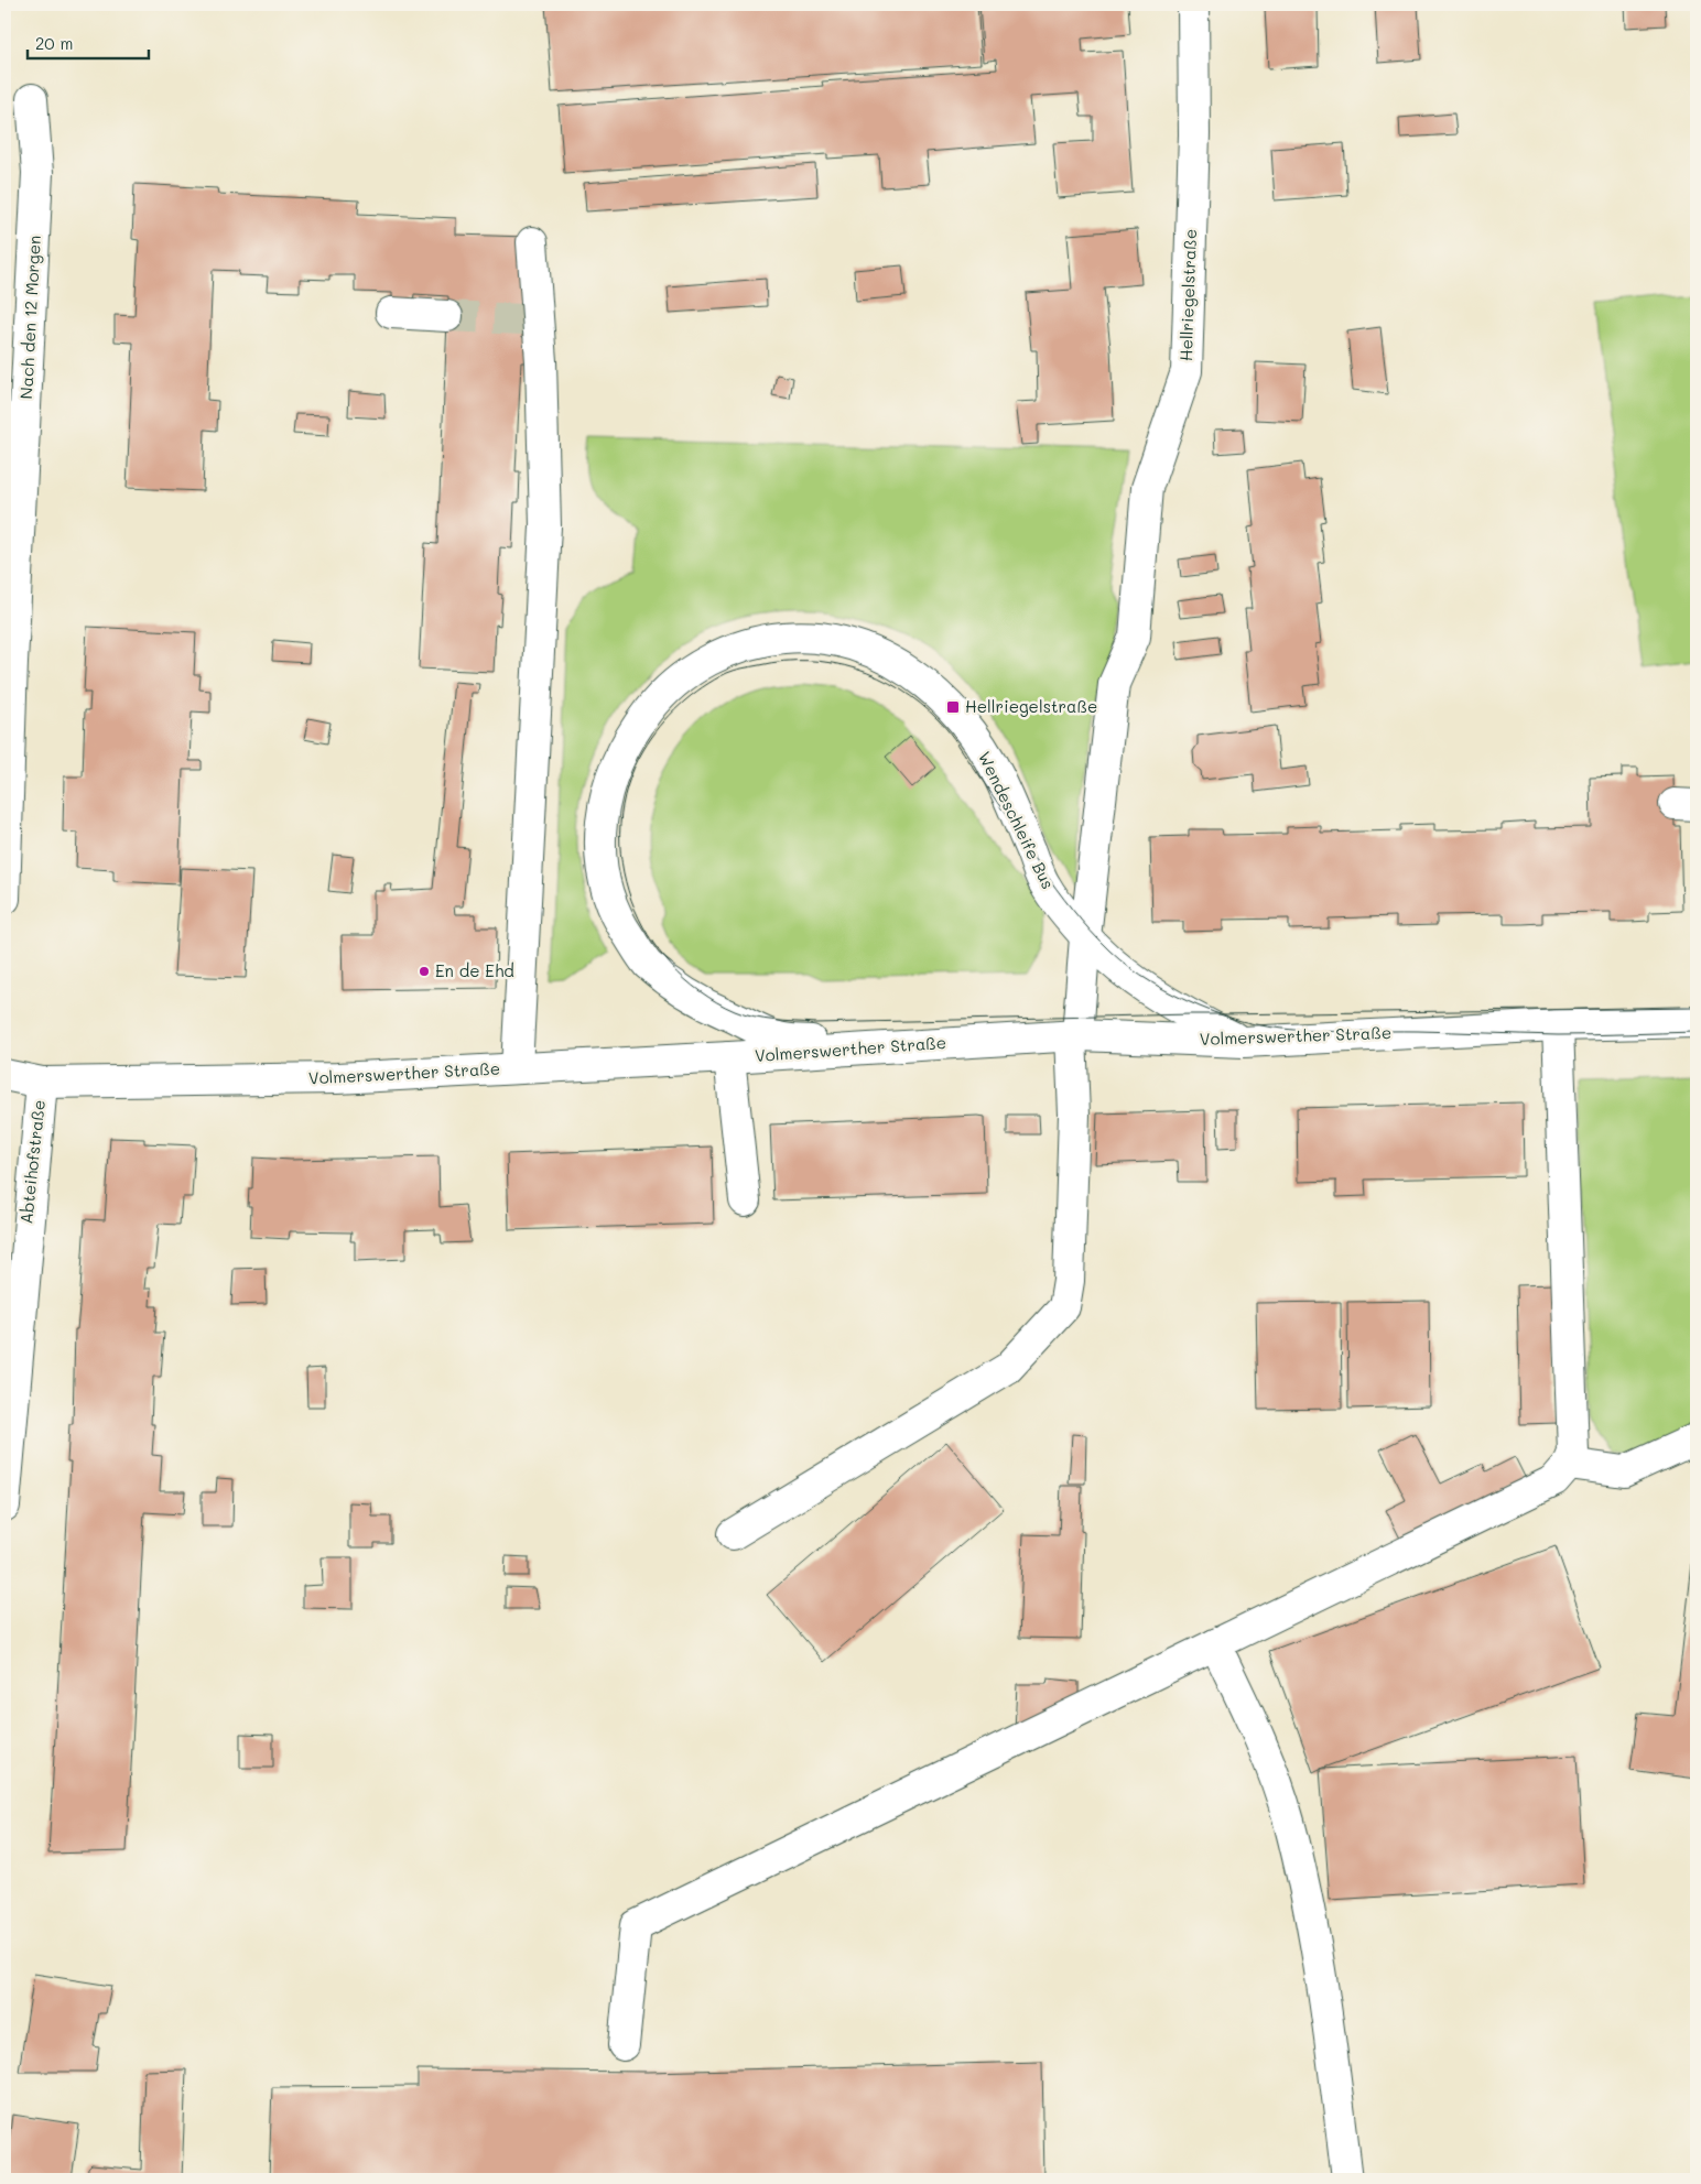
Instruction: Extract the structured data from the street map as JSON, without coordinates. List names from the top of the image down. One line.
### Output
{"streets":{"street":["Hellriegelstraße","Nach den 12 Morgen","Wendeschleife Bus","Volmerswerther Straße","Abteihofstraße"]},"crossings":[["Hellriegelstraße","Wendeschleife Bus"],["Hellriegelstraße","Volmerswerther Straße"],["Wendeschleife Bus","Volmerswerther Straße"],["Volmerswerther Straße","Abteihofstraße"]],"places":{"transit":["Hellriegelstraße"],"other":["En de Ehd"]},"scale_bar":"20 m"}
